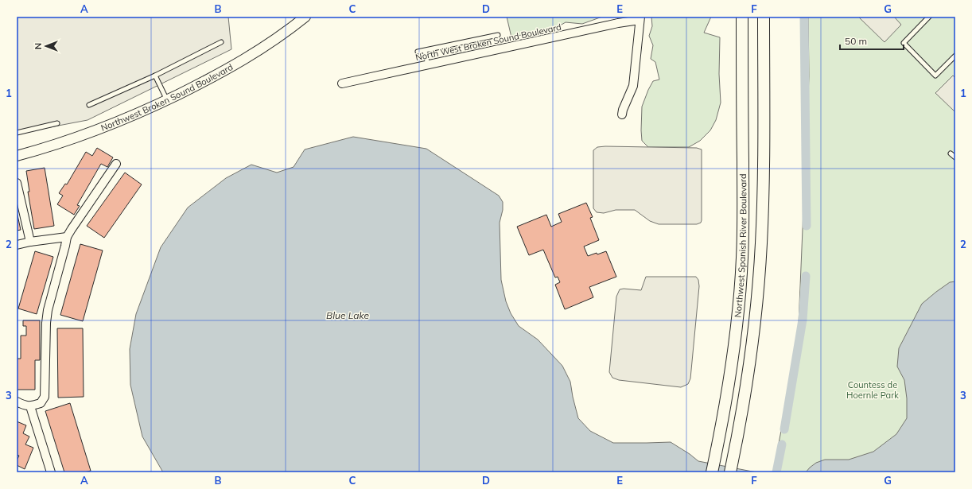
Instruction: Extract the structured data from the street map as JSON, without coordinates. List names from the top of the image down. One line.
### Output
{"streets":{"main road":["Northwest Spanish River Boulevard"],"street":["North West Broken Sound Boulevard","Northwest Broken Sound Boulevard"]},"water":["Blue Lake"],"parks":["Countess de Hoernle Park"],"scale_bar":"50 m","north":"left","grid":{"columns":["A","B","C","D","E","F","G"],"rows":["1","2","3"]}}
